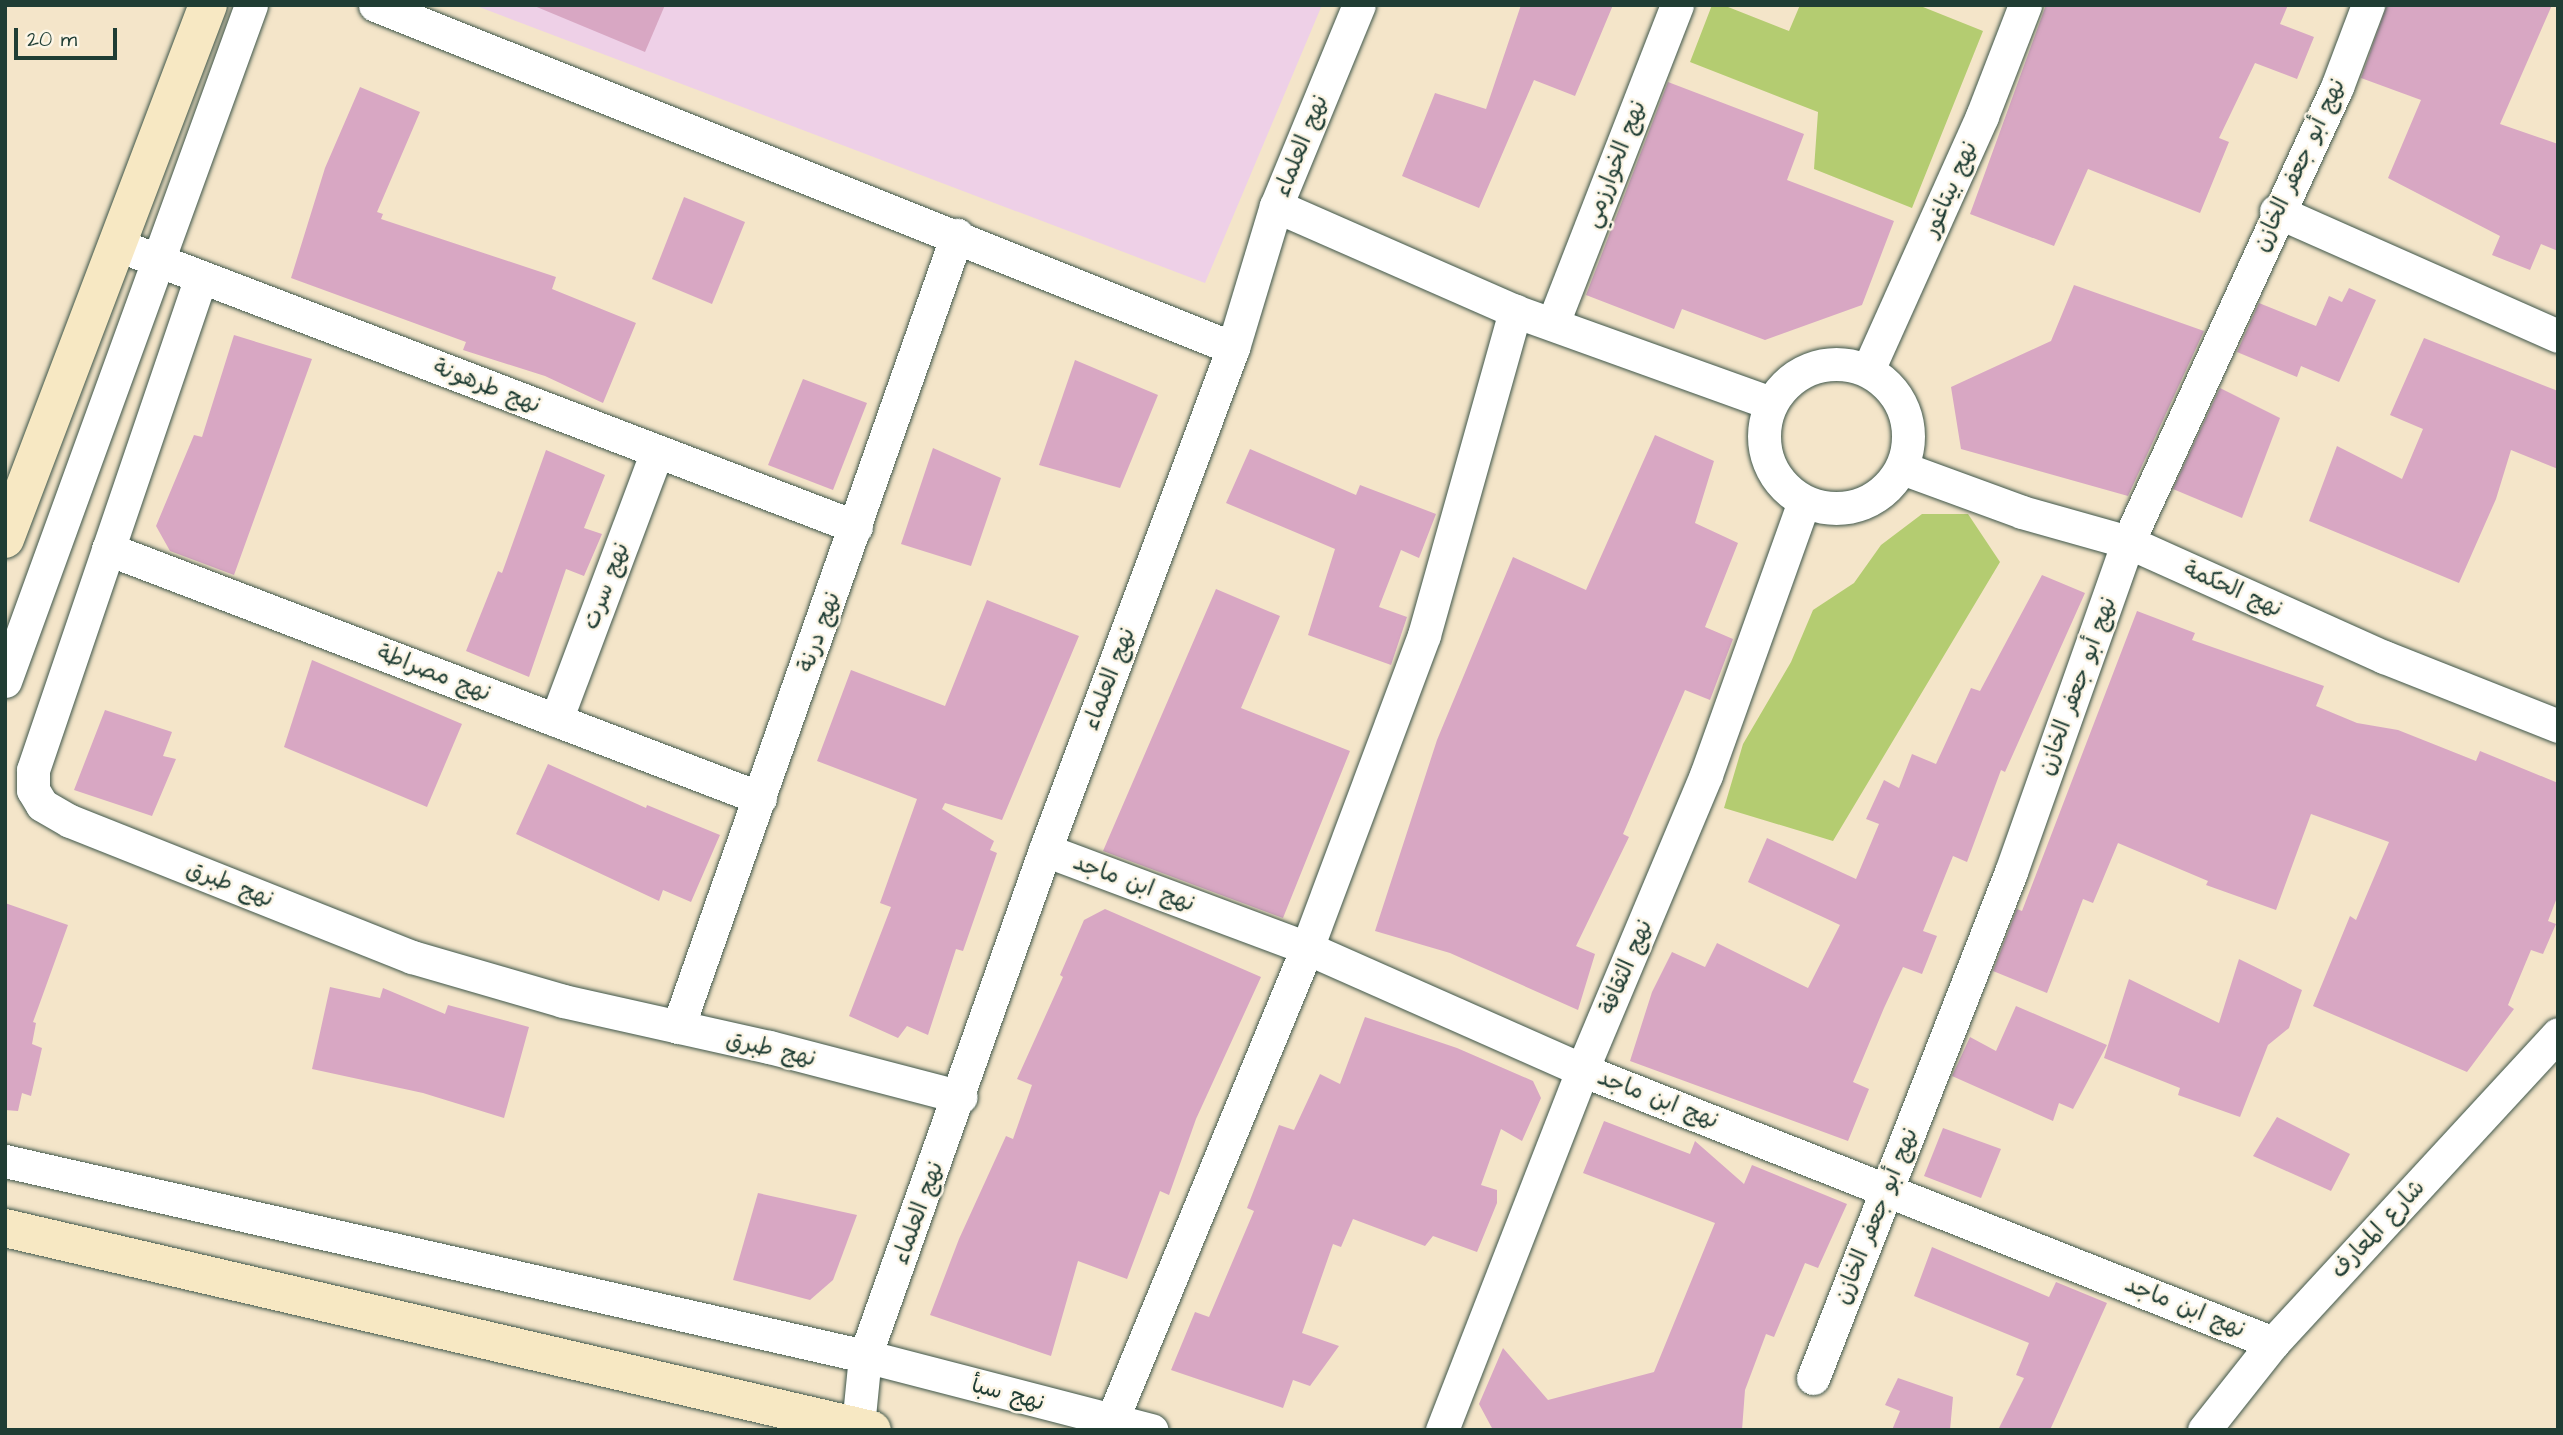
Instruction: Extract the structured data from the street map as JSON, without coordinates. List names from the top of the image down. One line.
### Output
{"streets":{"street":["نهج العلماء","نهج الخوارزمي","نهج أبو جعفر الخازن","نهج بيتاغور","نهج طرهونة","نهج سرت","نهج الحكمة","نهج درنة","نهج مصراطة","نهج ابن ماجد","نهج طبرق","نهج الثقافة","شارع المعارف","نهج سبأ"]},"crossings":[["نهج العلماء","نهج ابن ماجد"],["نهج العلماء","نهج طبرق"],["نهج العلماء","نهج سبأ"],["نهج أبو جعفر الخازن","نهج الحكمة"],["نهج أبو جعفر الخازن","نهج ابن ماجد"],["نهج بيتاغور","نهج الحكمة"],["نهج بيتاغور","نهج الثقافة"],["نهج طرهونة","نهج سرت"],["نهج طرهونة","نهج درنة"],["نهج طرهونة","نهج طبرق"],["نهج سرت","نهج مصراطة"],["نهج الحكمة","نهج الثقافة"],["نهج درنة","نهج مصراطة"],["نهج درنة","نهج طبرق"],["نهج مصراطة","نهج طبرق"],["نهج ابن ماجد","نهج الثقافة"],["نهج ابن ماجد","شارع المعارف"]],"scale_bar":"20 m"}
